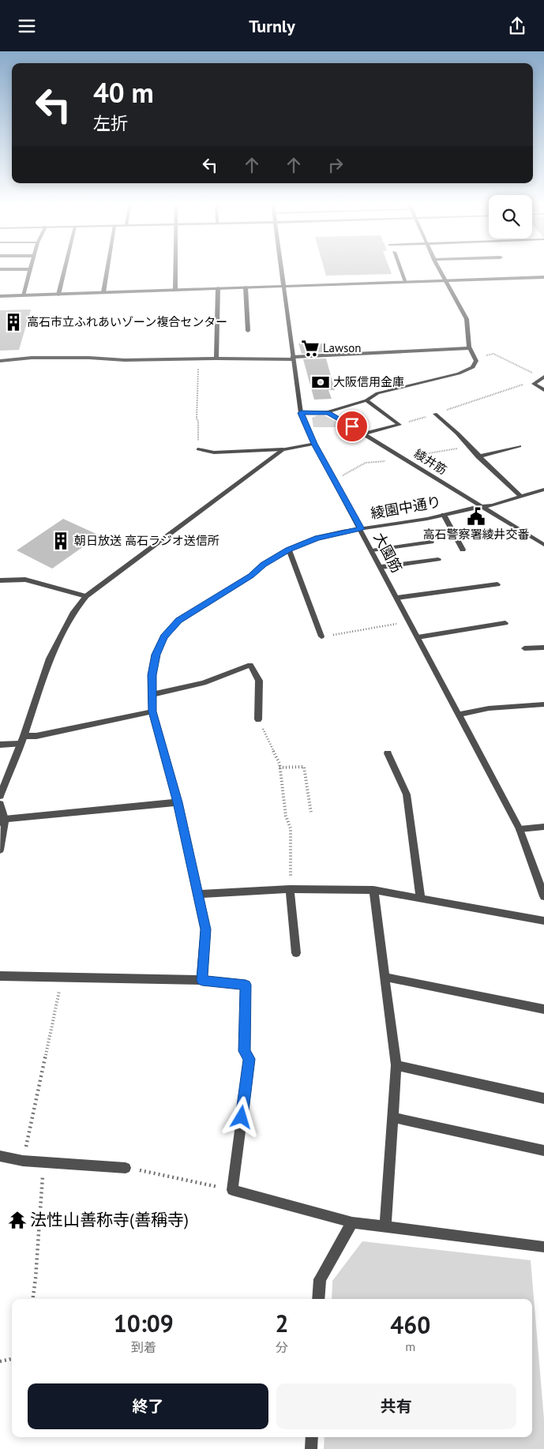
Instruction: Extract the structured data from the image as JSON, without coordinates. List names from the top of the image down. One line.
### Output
{"streets":{"street":["綾井筋","綾園中通り","大園筋"]},"crossings":[["綾井筋","綾園中通り"],["綾園中通り","大園筋"]],"places":{"building":["高石市立ふれあいゾーン複合センター","朝日放送 高石ラジオ送信所"],"supermarket":["Lawson"],"bank":["大阪信用金庫"],"public building":["高石警察署綾井交番"],"temple":["法性山善称寺(善稱寺)"]},"page":{"header":"Turnly","turn":["40 m","左折"],"eta":["10:09","到着","2","分","460","m"],"buttons":["終了","共有"]}}
